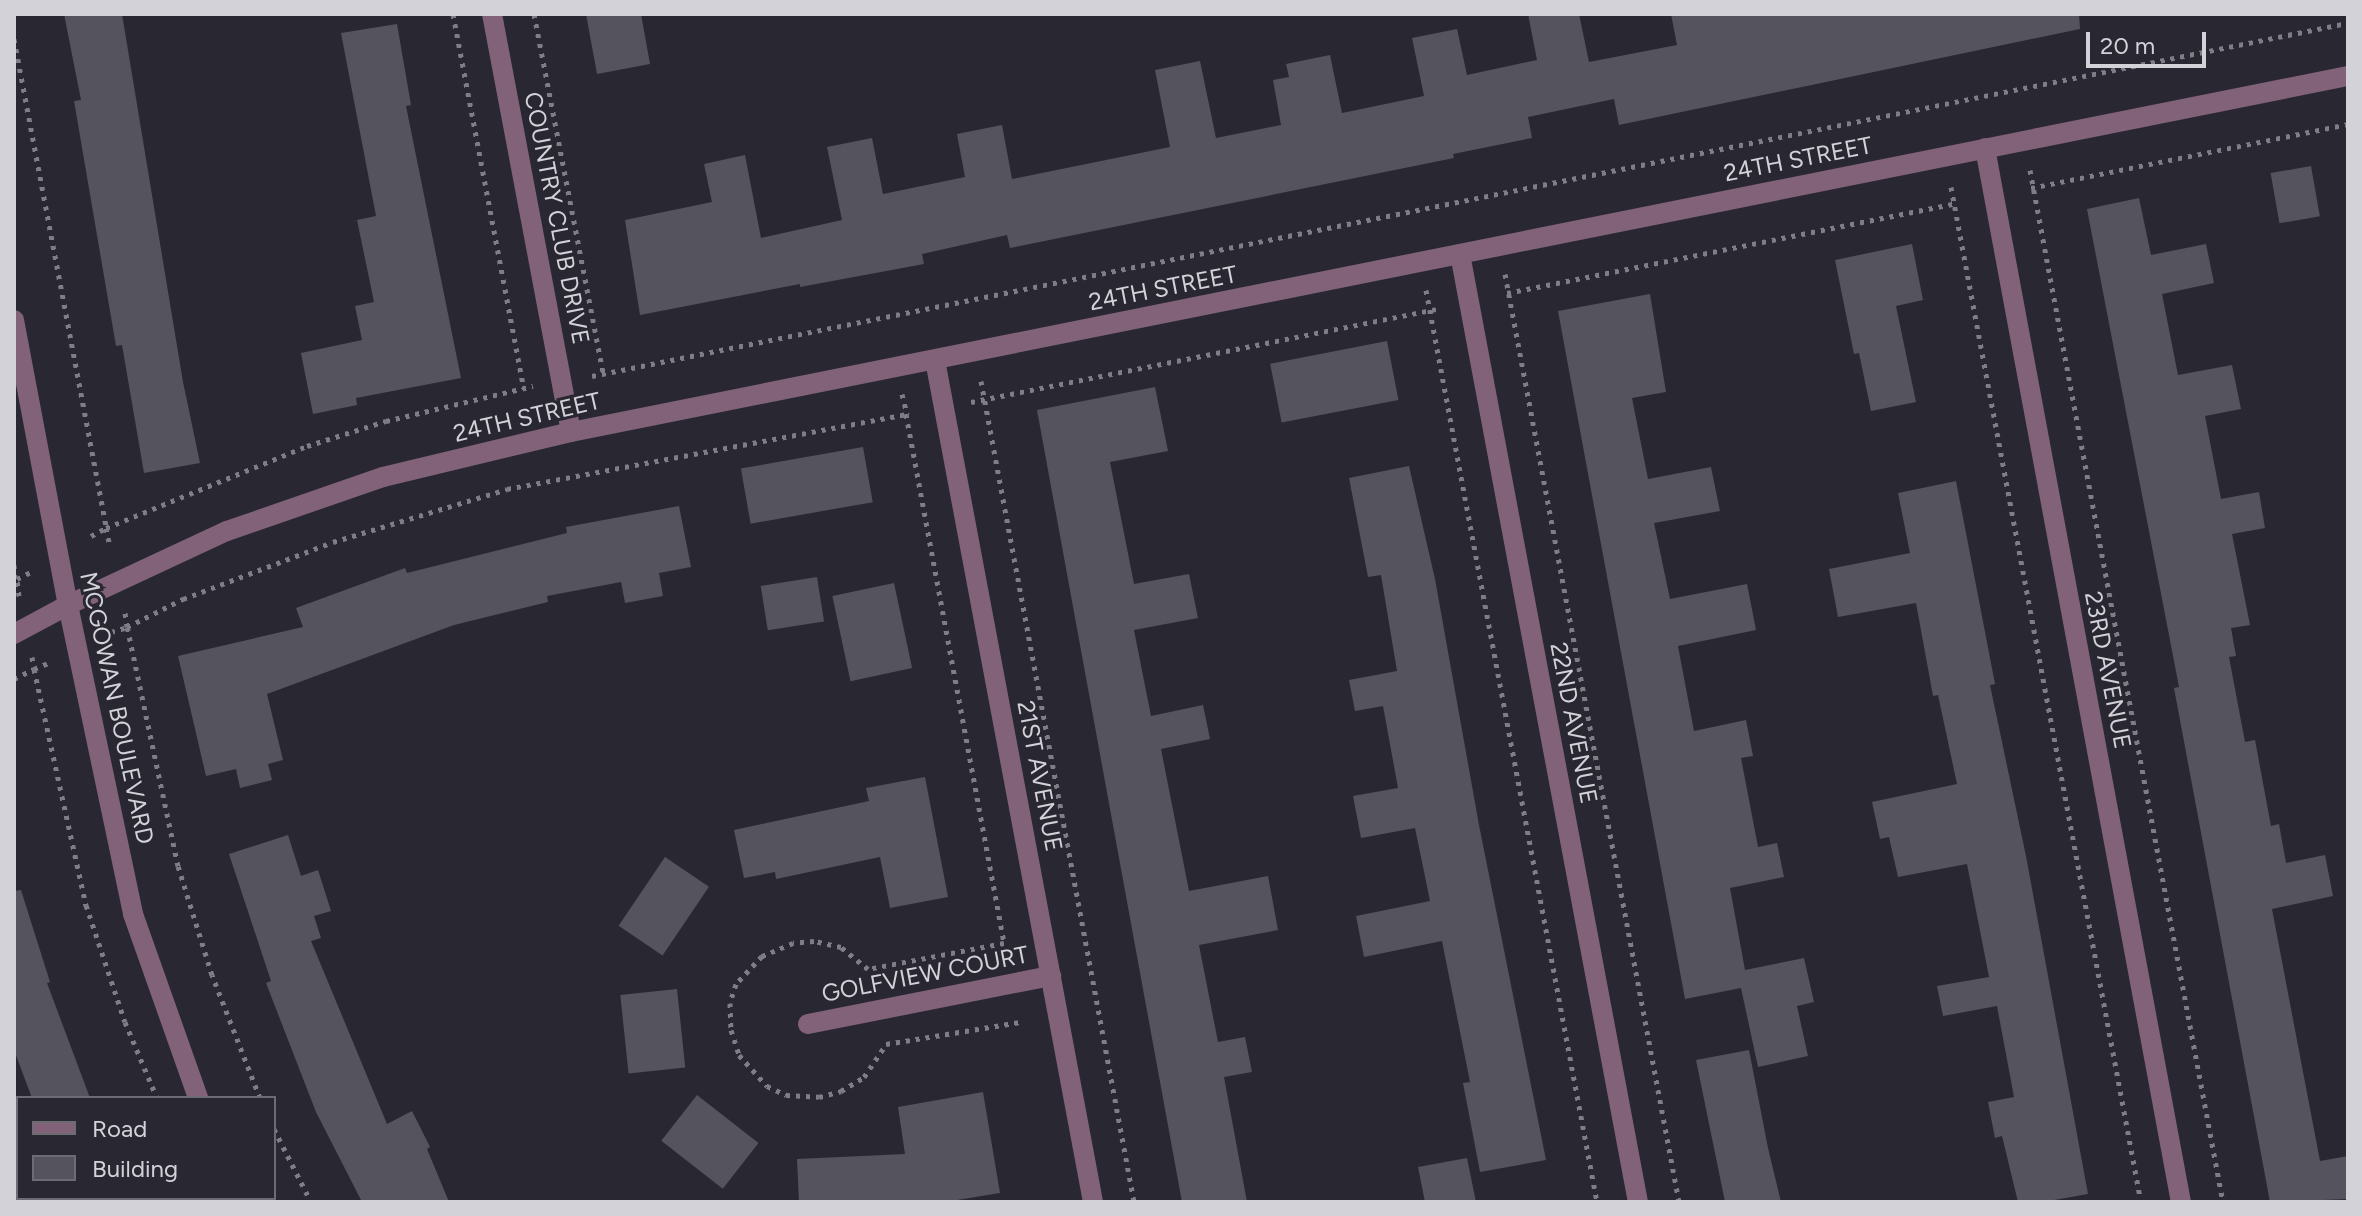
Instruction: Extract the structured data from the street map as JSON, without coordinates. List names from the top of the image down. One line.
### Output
{"streets":{"street":["24TH STREET","COUNTRY CLUB DRIVE","23RD AVENUE","MCGOWAN BOULEVARD","22ND AVENUE","21ST AVENUE","GOLFVIEW COURT"]},"crossings":[["24TH STREET","COUNTRY CLUB DRIVE"],["24TH STREET","23RD AVENUE"],["24TH STREET","MCGOWAN BOULEVARD"],["24TH STREET","22ND AVENUE"],["24TH STREET","21ST AVENUE"],["21ST AVENUE","GOLFVIEW COURT"]],"legend":["Road","Building"],"scale_bar":"20 m"}
